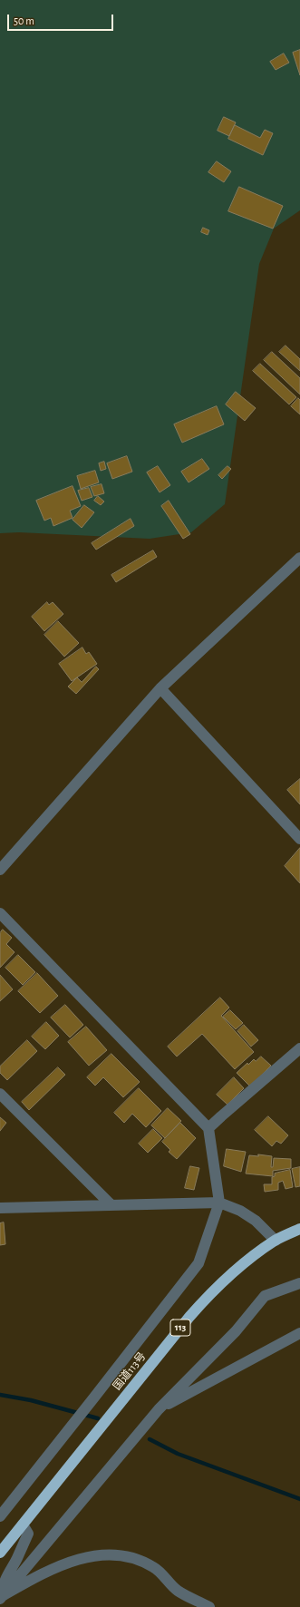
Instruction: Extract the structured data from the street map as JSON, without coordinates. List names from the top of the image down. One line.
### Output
{"streets":{"highway":["113","国道113号"]},"scale_bar":"50 m"}
